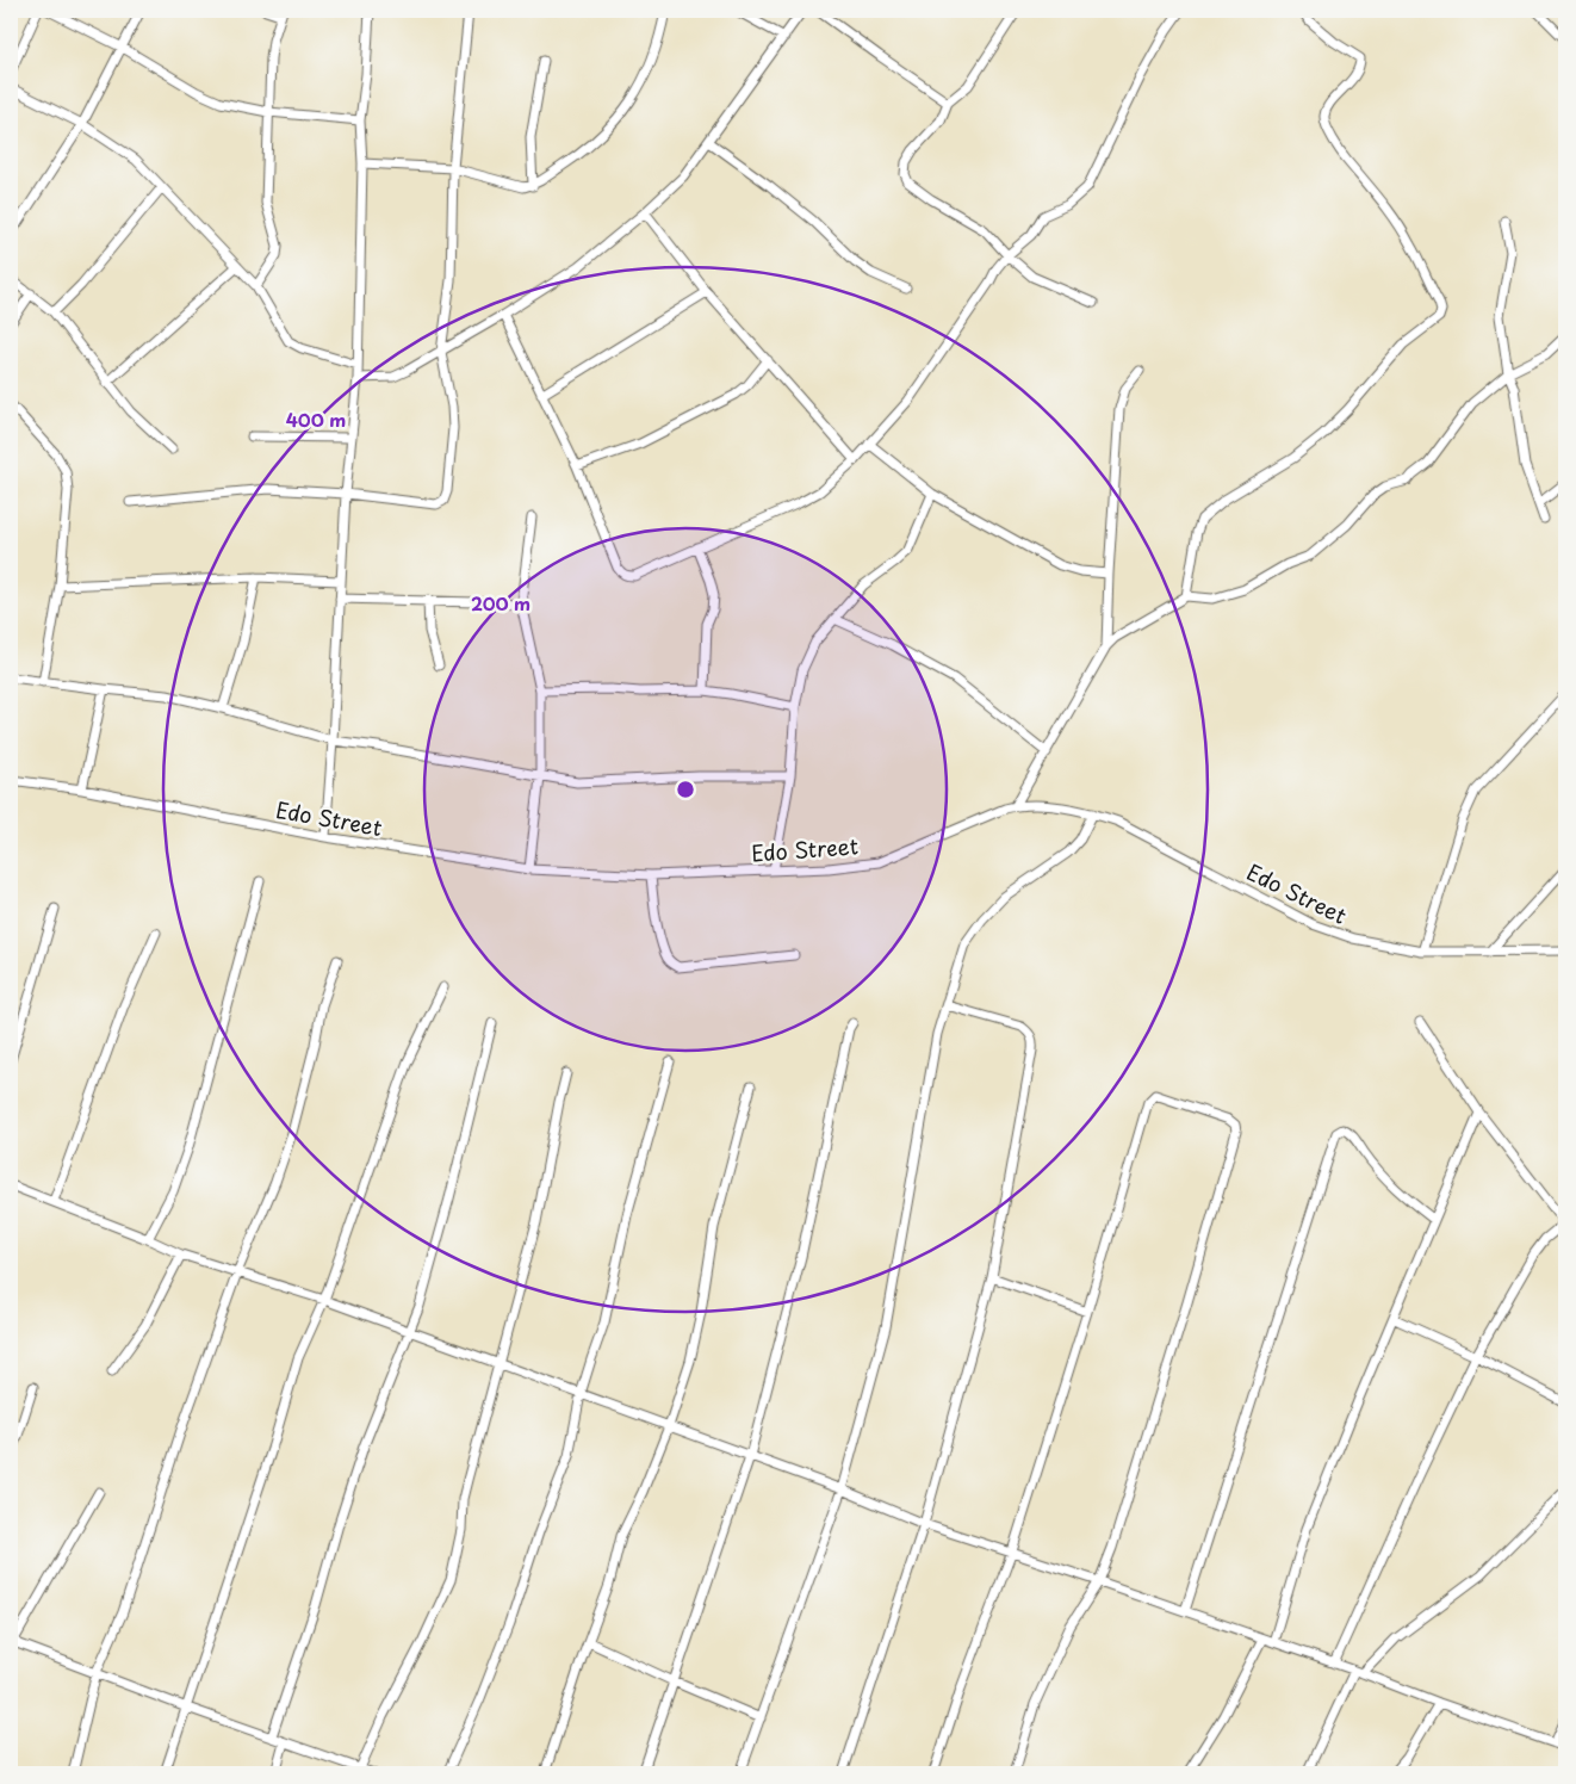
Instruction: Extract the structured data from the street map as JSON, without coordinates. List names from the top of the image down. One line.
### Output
{"streets":{"street":["Edo Street"]},"rings":["400 m","200 m"]}
